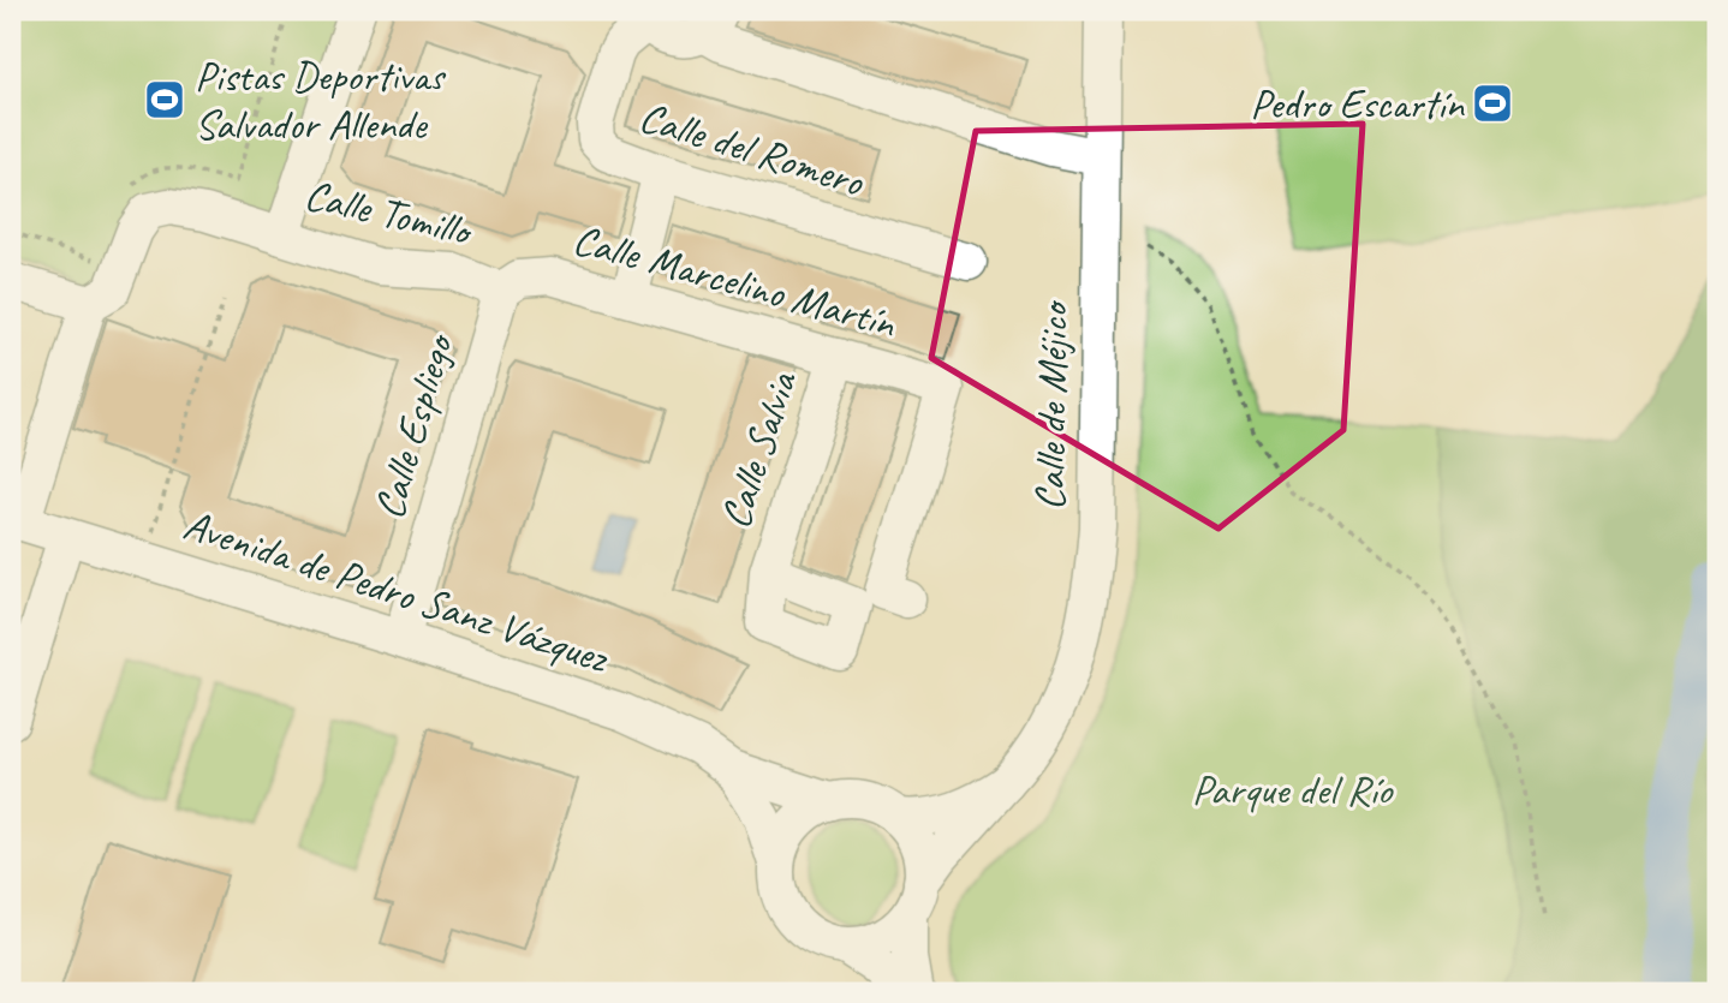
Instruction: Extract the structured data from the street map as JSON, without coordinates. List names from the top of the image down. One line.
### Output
{"streets":{"street":["Calle del Romero","Calle Tomillo","Calle Marcelino Martín","Calle de Méjico","Calle Espliego","Calle Salvia","Avenida de Pedro Sanz Vázquez"]},"crossings":[["Calle Tomillo","Calle Marcelino Martín"],["Calle Tomillo","Calle Espliego"],["Calle Tomillo","Avenida de Pedro Sanz Vázquez"],["Calle Marcelino Martín","Calle Espliego"],["Calle Marcelino Martín","Calle Salvia"],["Calle de Méjico","Avenida de Pedro Sanz Vázquez"],["Calle Espliego","Avenida de Pedro Sanz Vázquez"]],"parks":["Parque del Río"],"places":{"sports":["Pistas Deportivas Salvador Allende","Pedro Escartín"]}}
